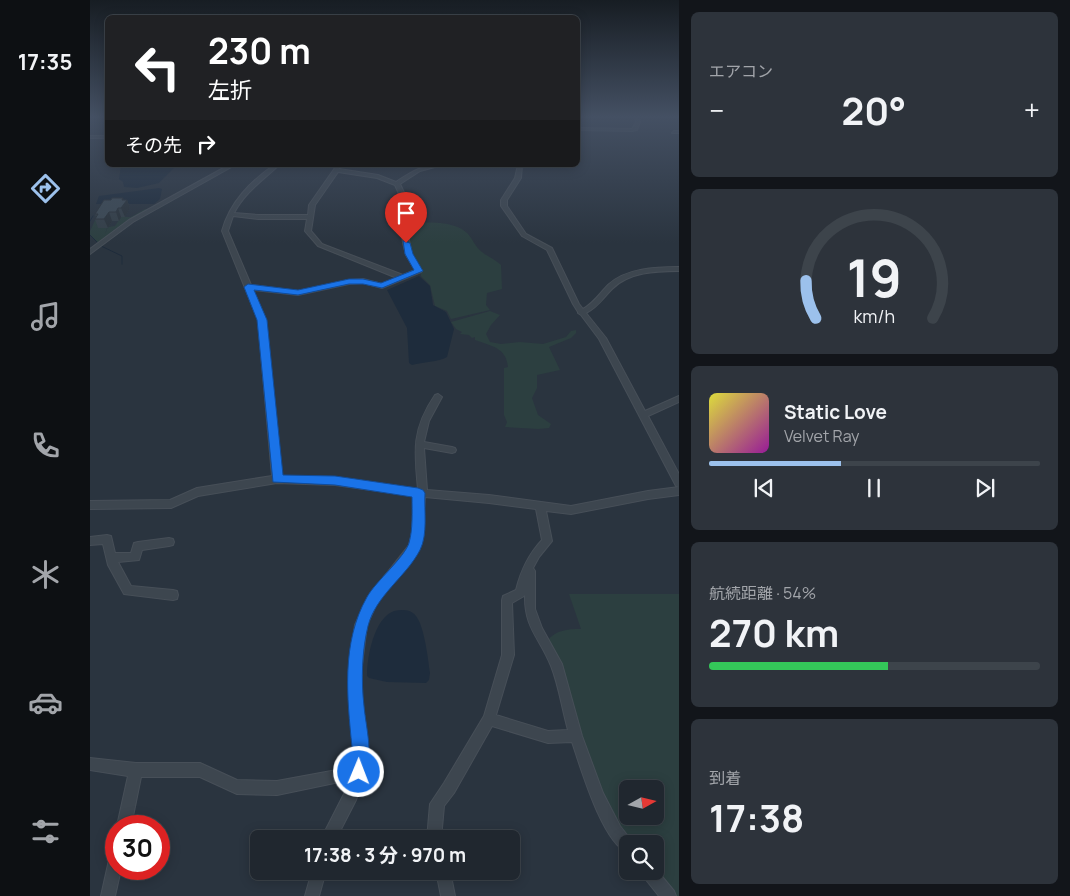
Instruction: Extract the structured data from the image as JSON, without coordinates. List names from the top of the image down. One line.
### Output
{"north":"right","page":{"tabs":"17:35","tile":["エアコン",["航続距離 · 54%","270 km"],["到着","17:38"]],"turn":["230 m","左折"],"heat":["−","20°","+"],"then":"その先","song":["Static Love","Velvet Ray"],"limit":"30","trip":"17:38 · 3 分 · 970 m","gauge":["19","km/h"]}}
